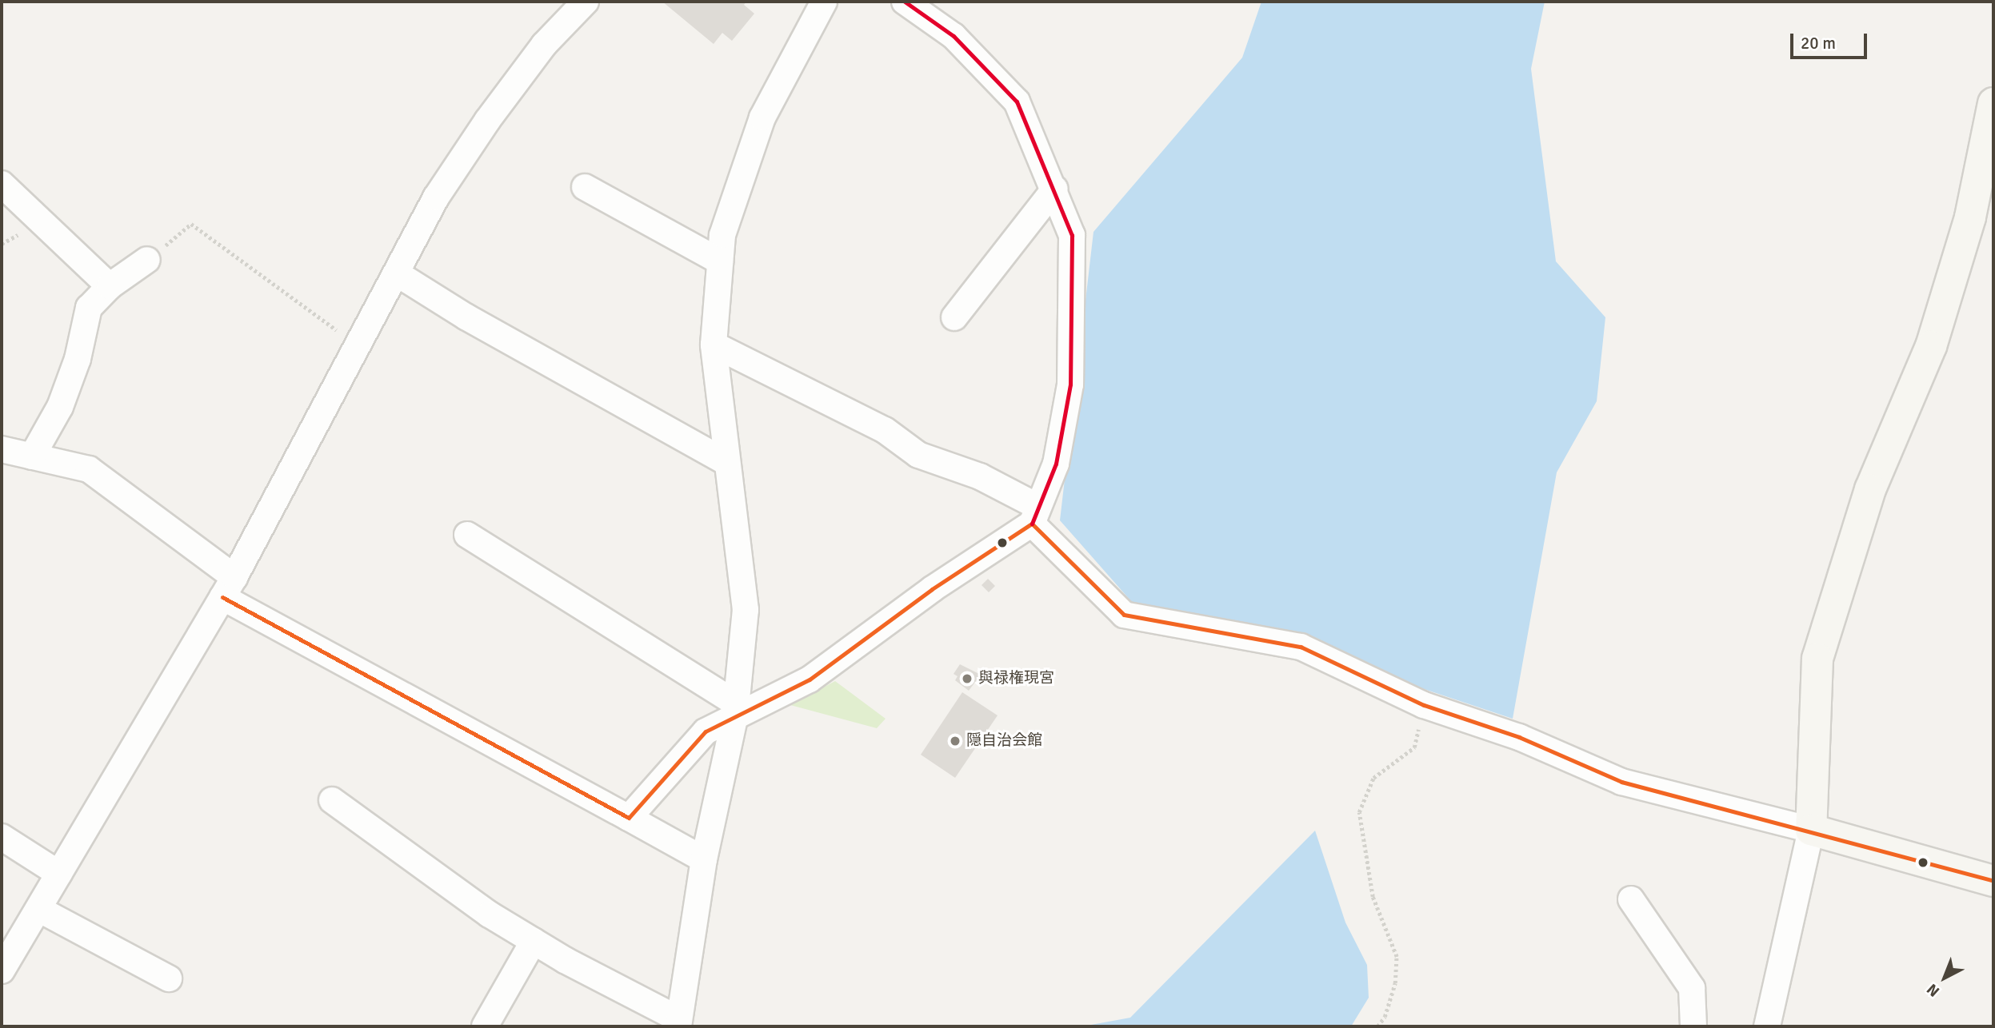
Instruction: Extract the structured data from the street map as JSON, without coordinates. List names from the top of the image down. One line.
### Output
{"places":["與禄権現宮","隠自治会館"],"scale_bar":"20 m","north":"bottom left"}
